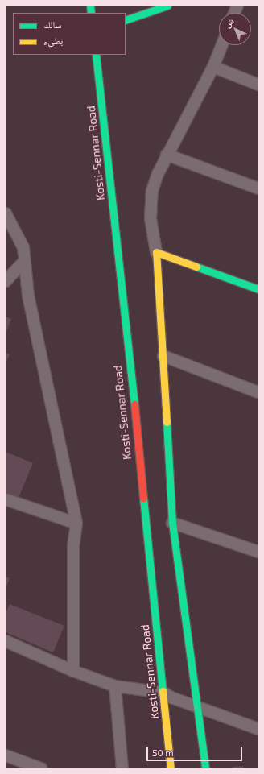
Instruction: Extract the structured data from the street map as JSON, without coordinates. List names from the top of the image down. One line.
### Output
{"streets":{"main road":["Kosti-Sennar Road"]},"legend":["سالك","بطيء"],"scale_bar":"50 m","north":"top left"}
